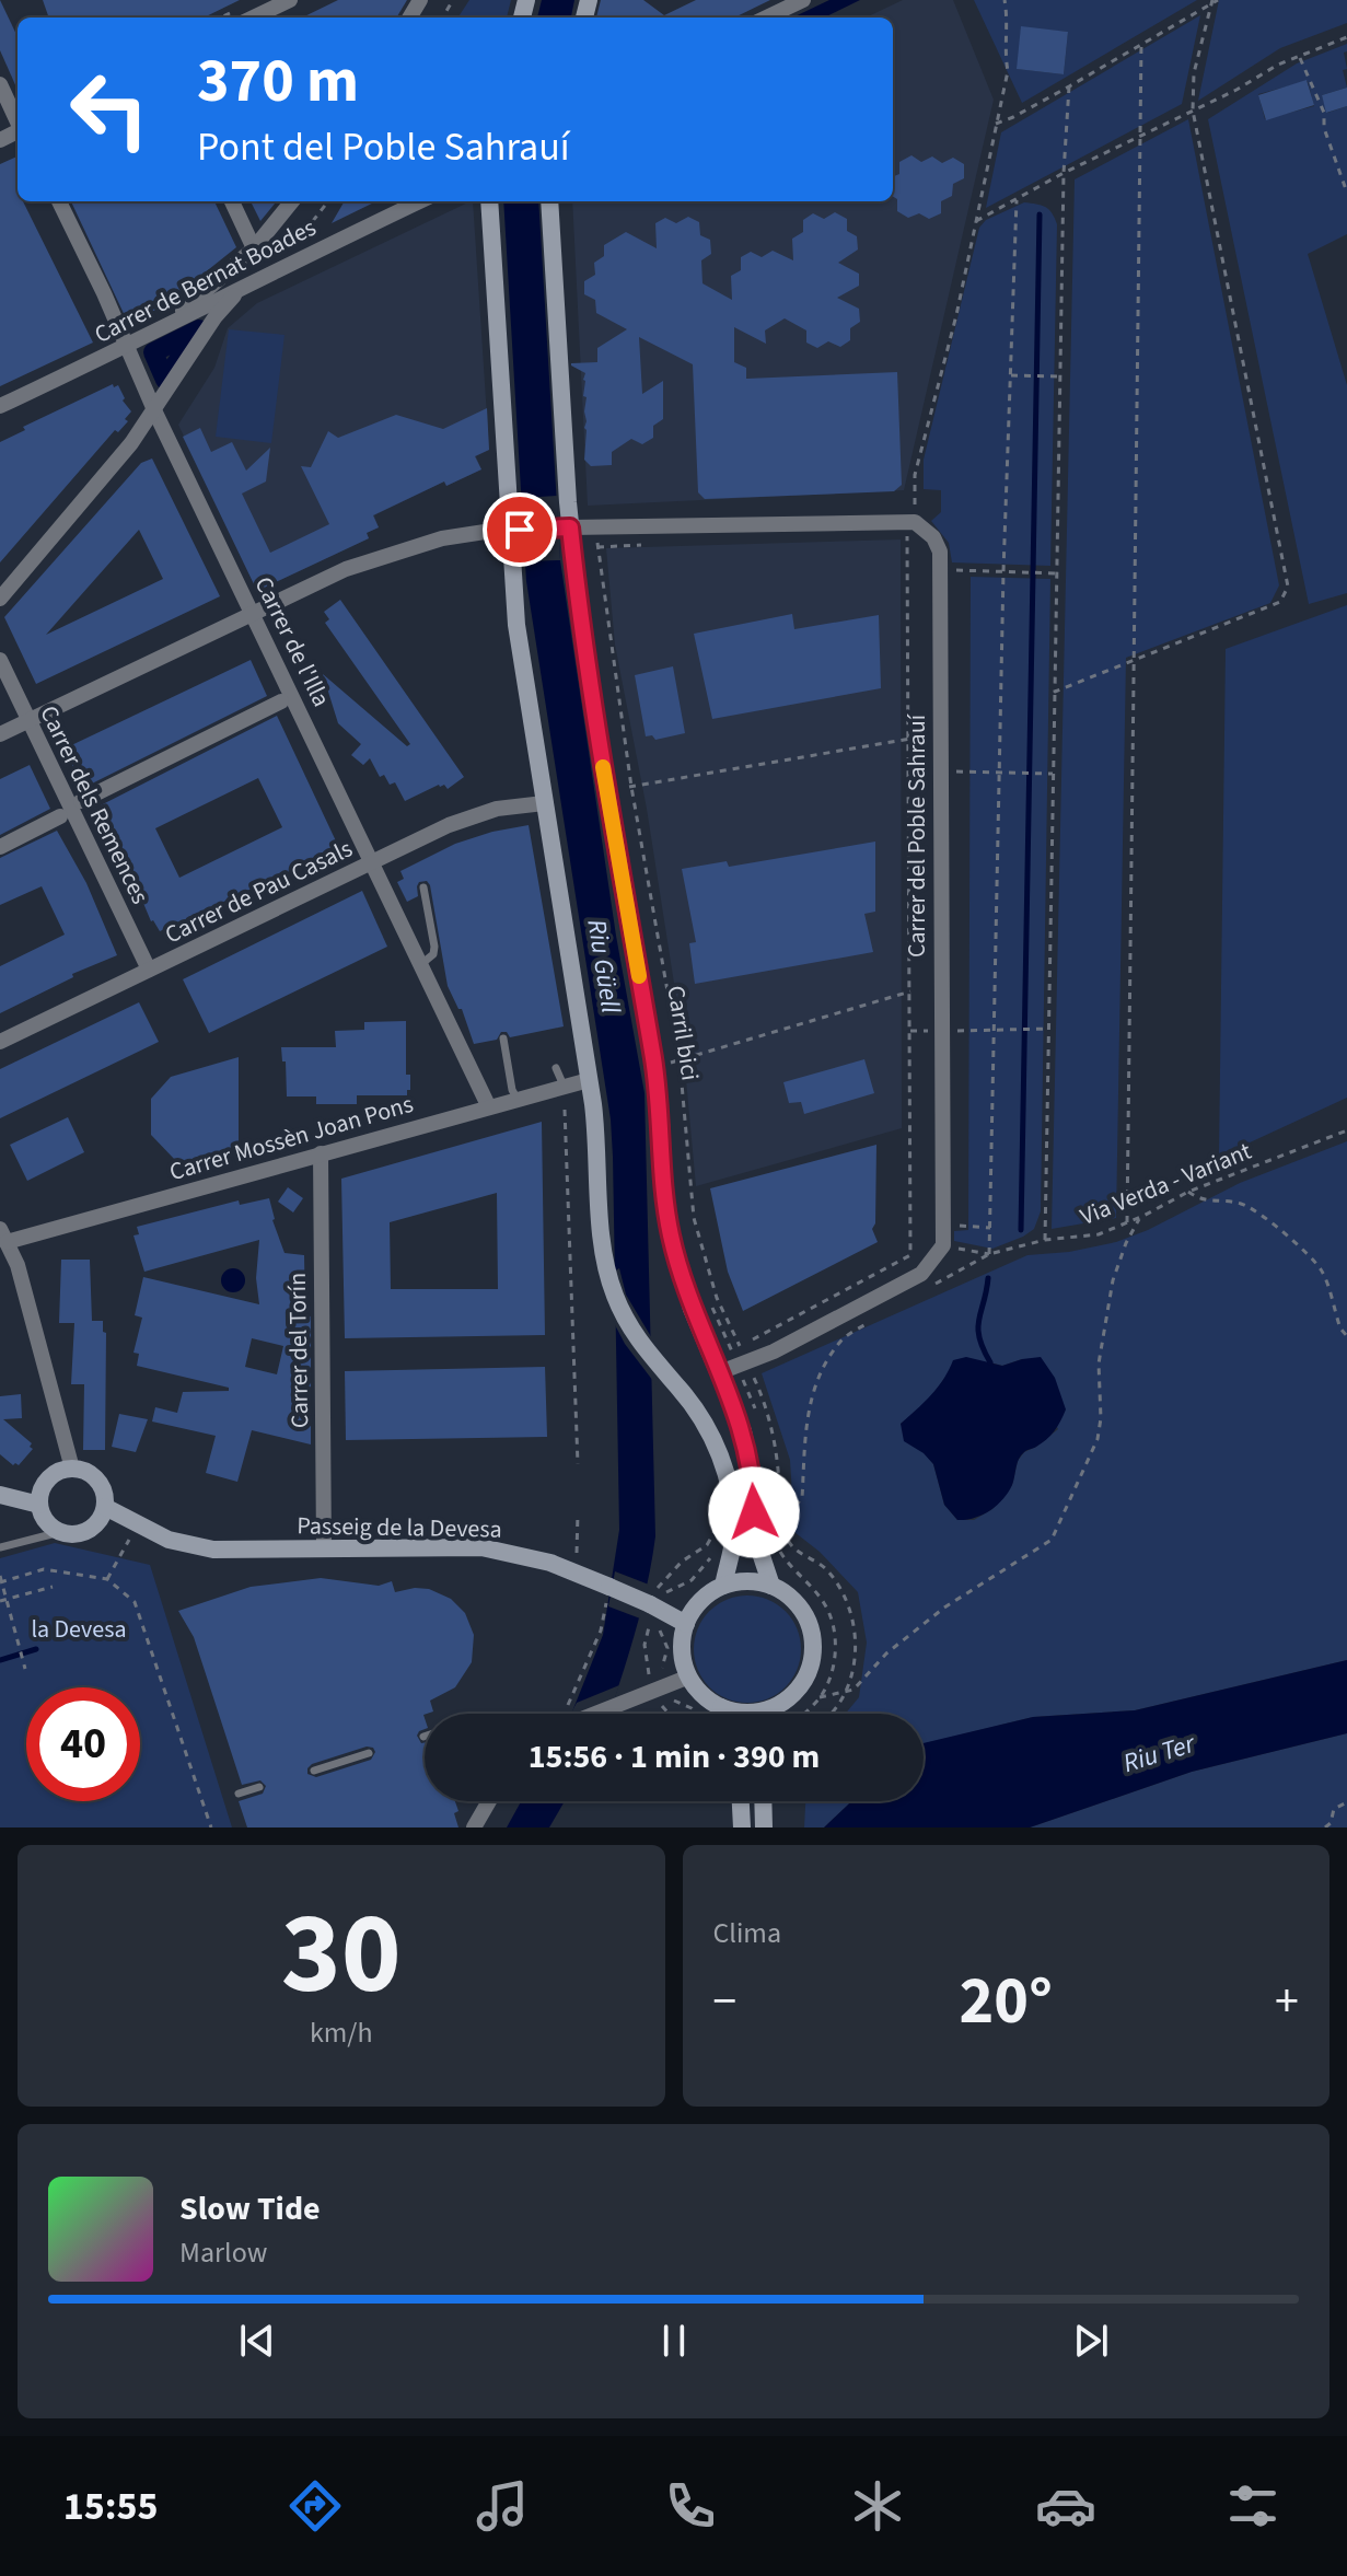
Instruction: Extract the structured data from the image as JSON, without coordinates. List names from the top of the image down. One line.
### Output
{"streets":{"street":["Carrer de Bernat Boades","Carrer de l'Illa","Carrer dels Remences","Carrer del Poble Sahrauí","Carrer de Pau Casals","Carrer Mossèn Joan Pons","Carrer del Torín","Passeig de la Devesa"],"path":["Carril bici","Via Verda - Variant"]},"crossings":[["Carrer de Bernat Boades","Carrer de l'Illa"],["Carrer de l'Illa","Carrer de Pau Casals"],["Carrer de l'Illa","Carrer Mossèn Joan Pons"],["Carrer dels Remences","Carrer de Pau Casals"],["Carrer Mossèn Joan Pons","Carrer del Torín"],["Carrer del Torín","Passeig de la Devesa"]],"water":["Riu Güell","Riu Ter"],"parks":["la Devesa"],"page":{"turn":["370 m","Pont del Poble Sahrauí"],"limit":"40","trip":"15:56 · 1 min · 390 m","tile":[["30","km/h"],"Clima"],"heat":["−","20°","+"],"song":["Slow Tide","Marlow"],"tabs":"15:55"}}
